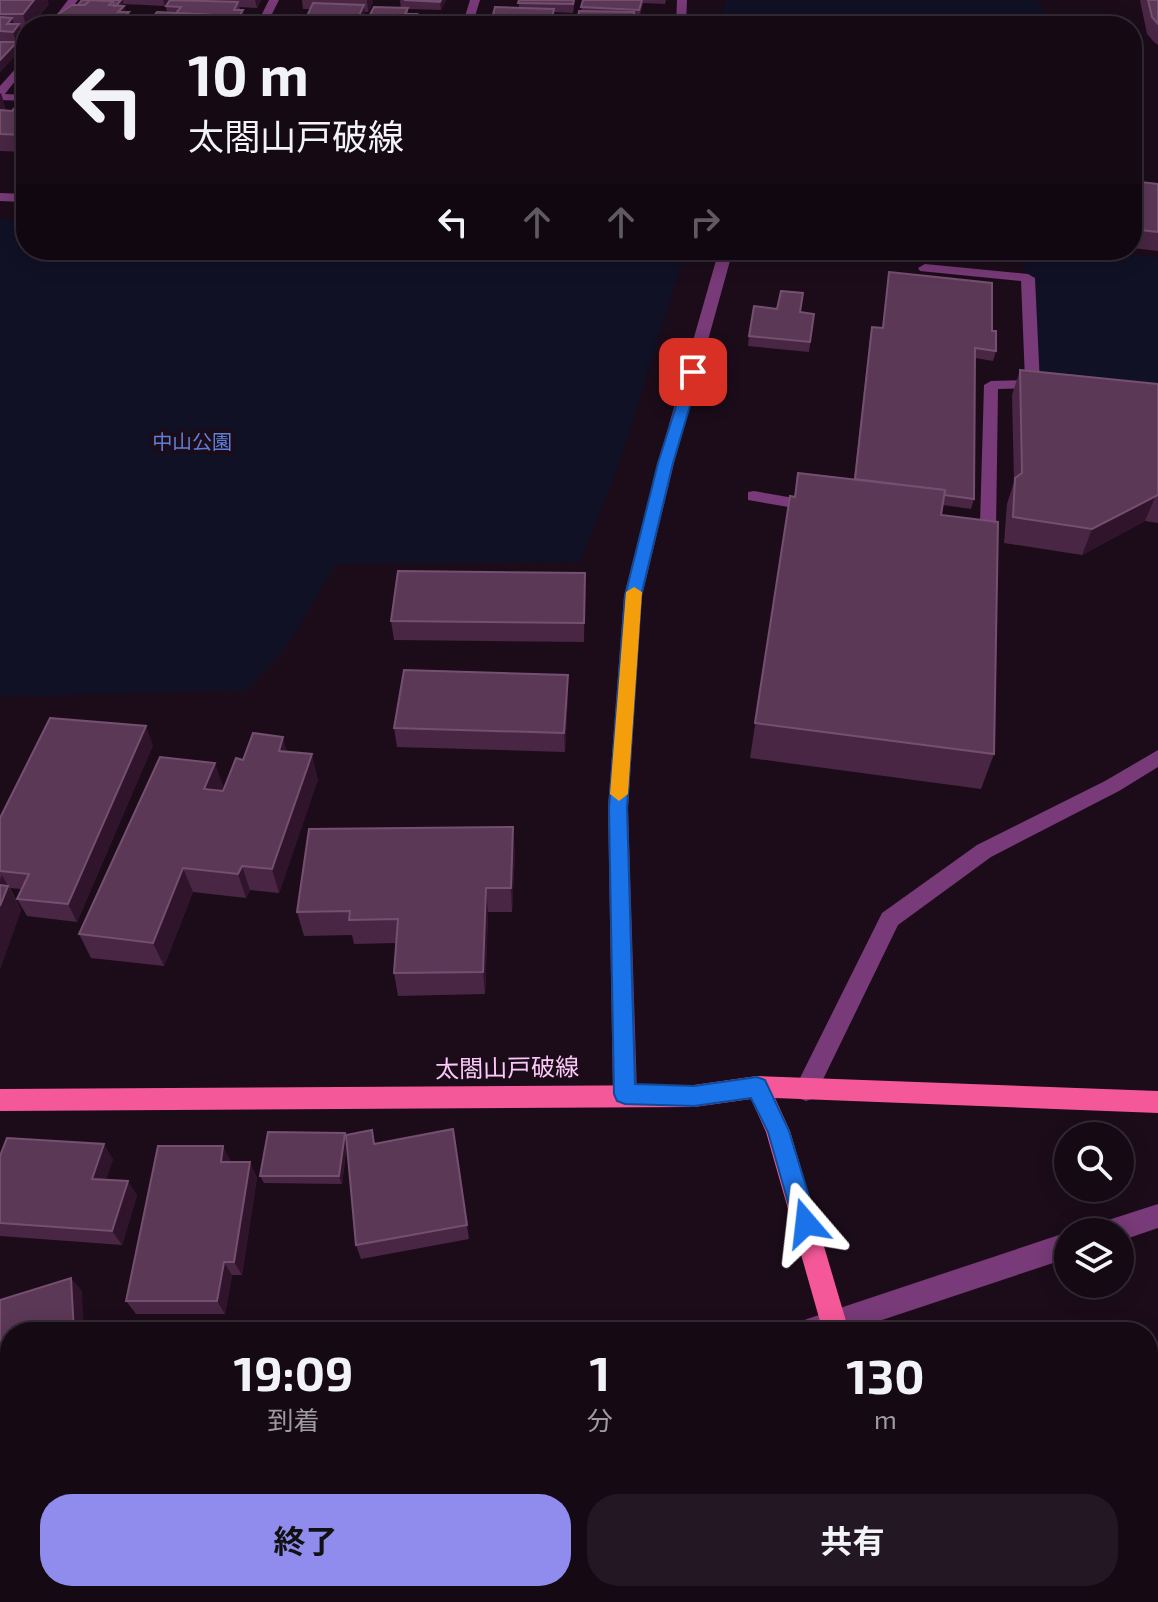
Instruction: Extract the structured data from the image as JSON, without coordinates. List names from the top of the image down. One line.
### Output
{"streets":{"main road":["太閤山戸破線"]},"parks":["中山公園"],"page":{"turn":["10 m","太閤山戸破線"],"eta":["19:09","到着","1","分","130","m"],"buttons":["終了","共有"]}}
